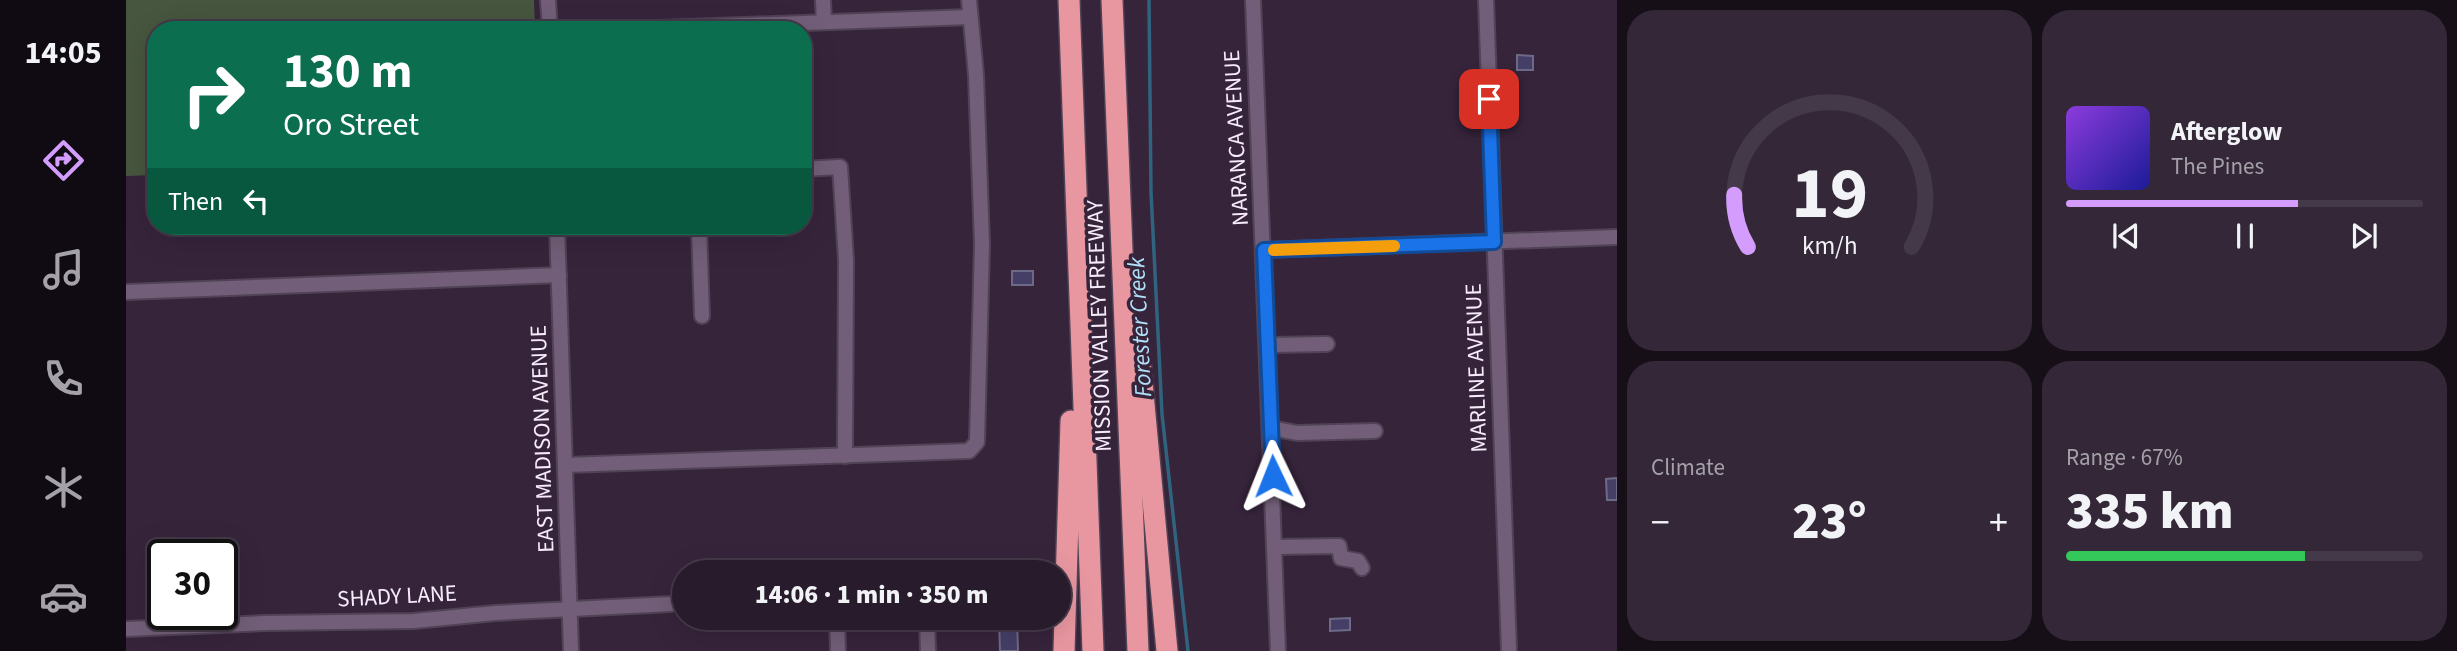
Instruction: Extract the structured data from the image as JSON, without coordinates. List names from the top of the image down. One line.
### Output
{"streets":{"highway":["MISSION VALLEY FREEWAY"],"street":["NARANCA AVENUE","MARLINE AVENUE","EAST MADISON AVENUE","SHADY LANE"]},"crossings":[["EAST MADISON AVENUE","SHADY LANE"]],"water":["Forester Creek"],"page":{"tabs":"14:05","turn":["130 m","Oro Street"],"song":["Afterglow","The Pines"],"then":"Then","tile":["Climate",["Range · 67%","335 km"]],"heat":["−","23°","+"],"limit":"30","trip":"14:06 · 1 min · 350 m","gauge":["19","km/h"]}}
